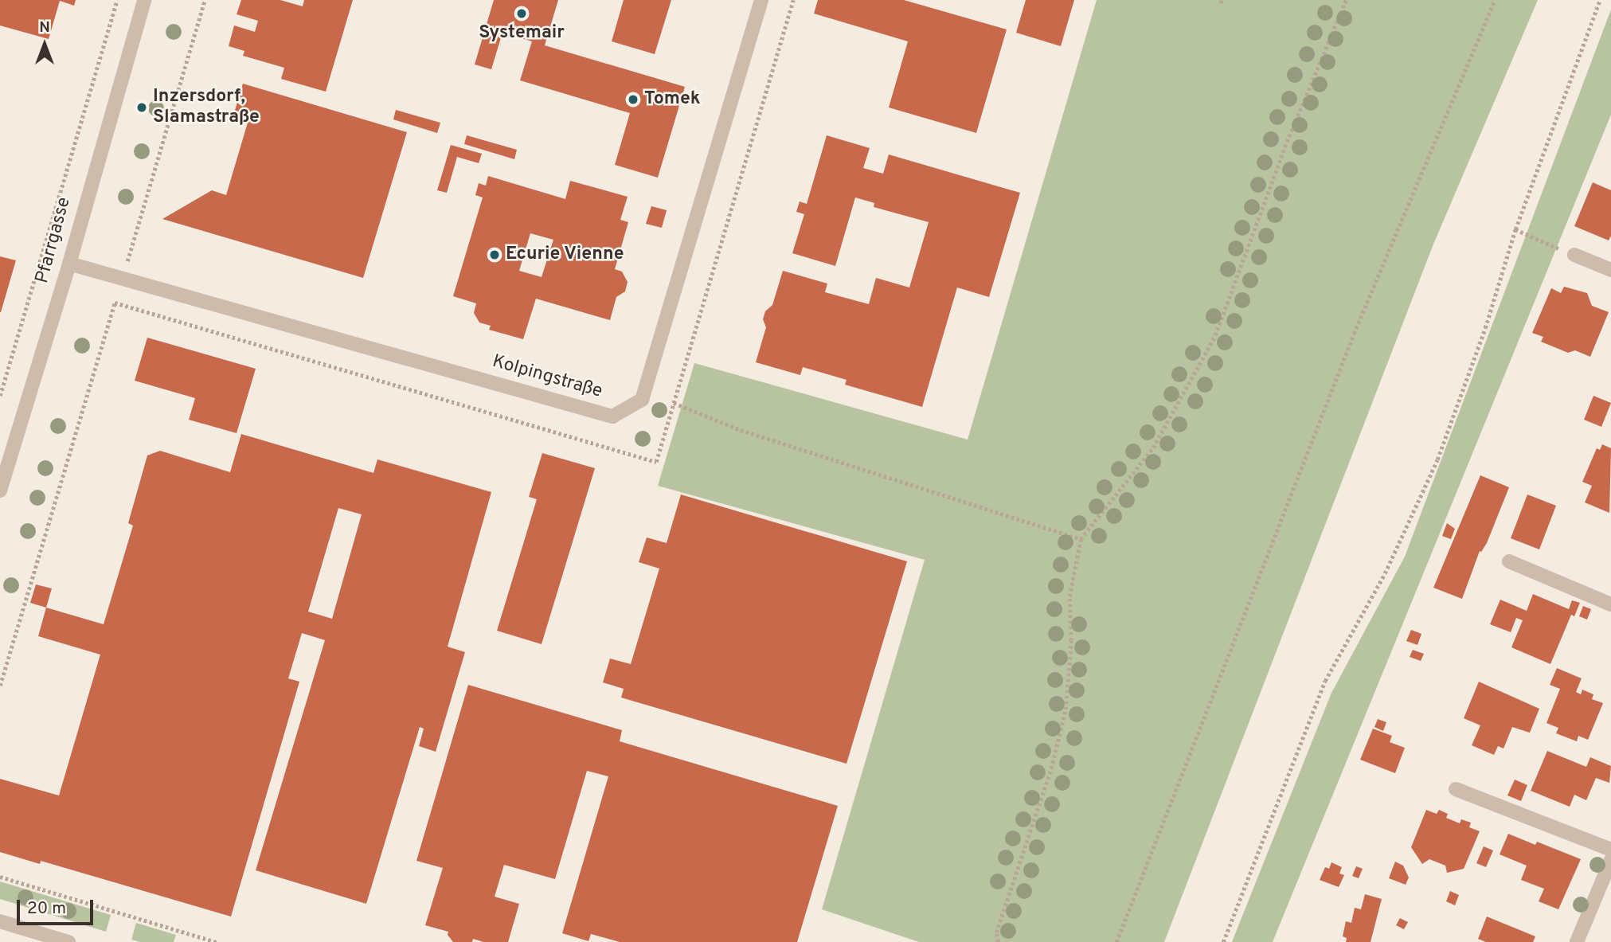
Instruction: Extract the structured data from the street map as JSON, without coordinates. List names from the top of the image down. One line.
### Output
{"streets":{"street":["Pfarrgasse","Kolpingstraße"]},"crossings":[["Pfarrgasse","Kolpingstraße"]],"places":["Systemair","Tomek","Inzersdorf, Slamastraße","Ecurie Vienne"],"scale_bar":"20 m","north":"top"}
